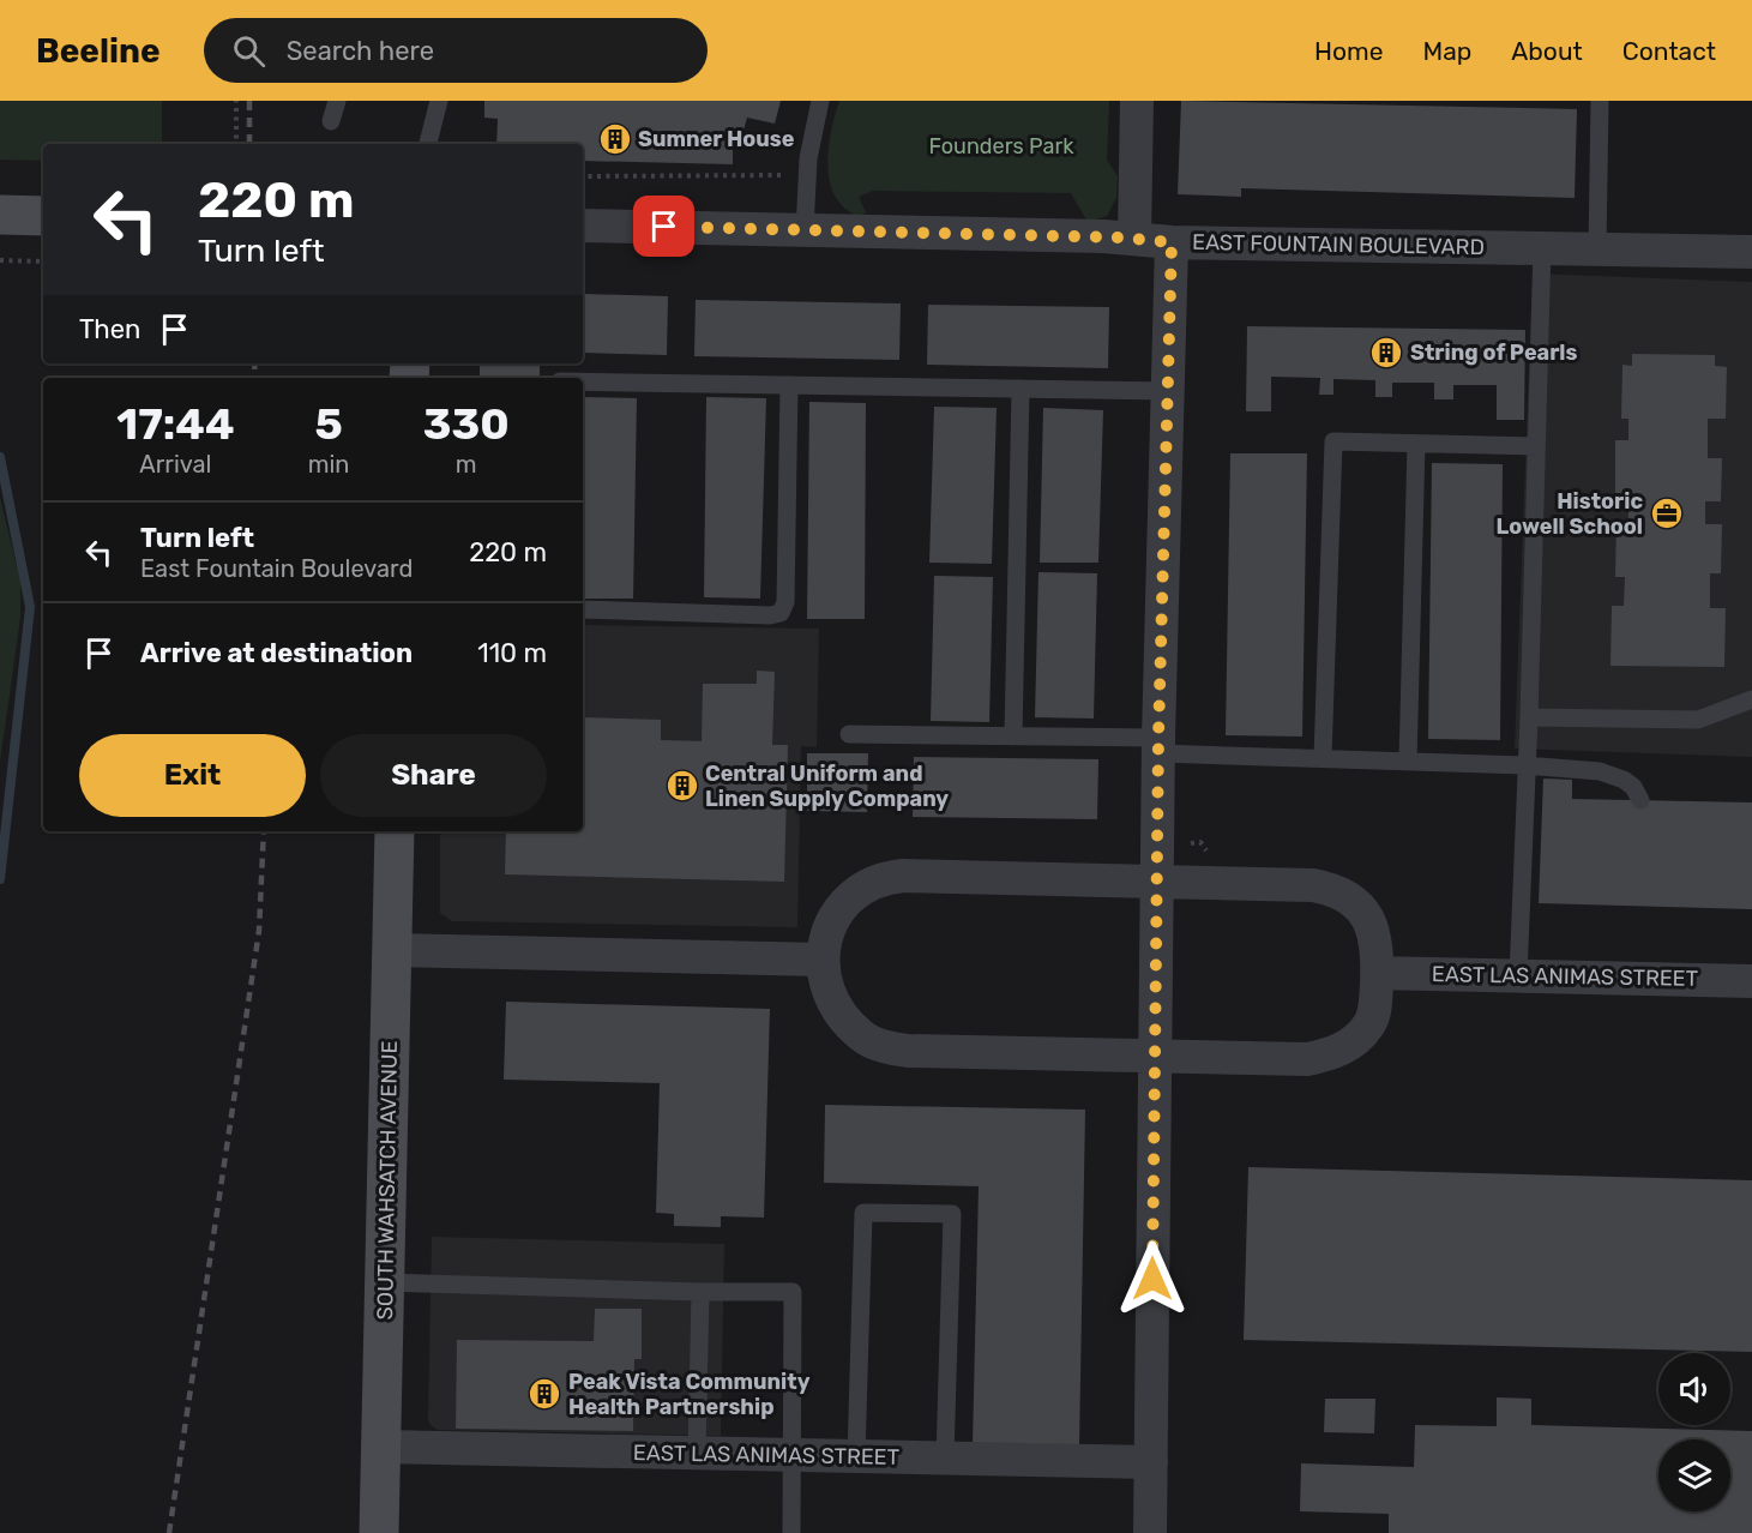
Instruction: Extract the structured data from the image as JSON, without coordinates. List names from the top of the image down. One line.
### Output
{"streets":{"main road":["SOUTH WAHSATCH AVENUE"],"street":["EAST FOUNTAIN BOULEVARD","EAST LAS ANIMAS STREET"]},"crossings":[["EAST LAS ANIMAS STREET","SOUTH WAHSATCH AVENUE"]],"parks":["Founders Park"],"places":{"building":["Sumner House","String of Pearls","Central Uniform and Linen Supply Company","Peak Vista Community Health Partnership"],"office":["Historic Lowell School"]},"page":{"header":"Beeline","search":"Search here","nav":["Home","Map","About","Contact"],"turn":["220 m","Turn left"],"then":"Then","eta":["17:44","Arrival","5","min","330","m"],"list":[{"name":"Turn left","note":"East Fountain Boulevard","value":"220 m"},{"name":"Arrive at destination","value":"110 m"}],"buttons":["Exit","Share"]}}
